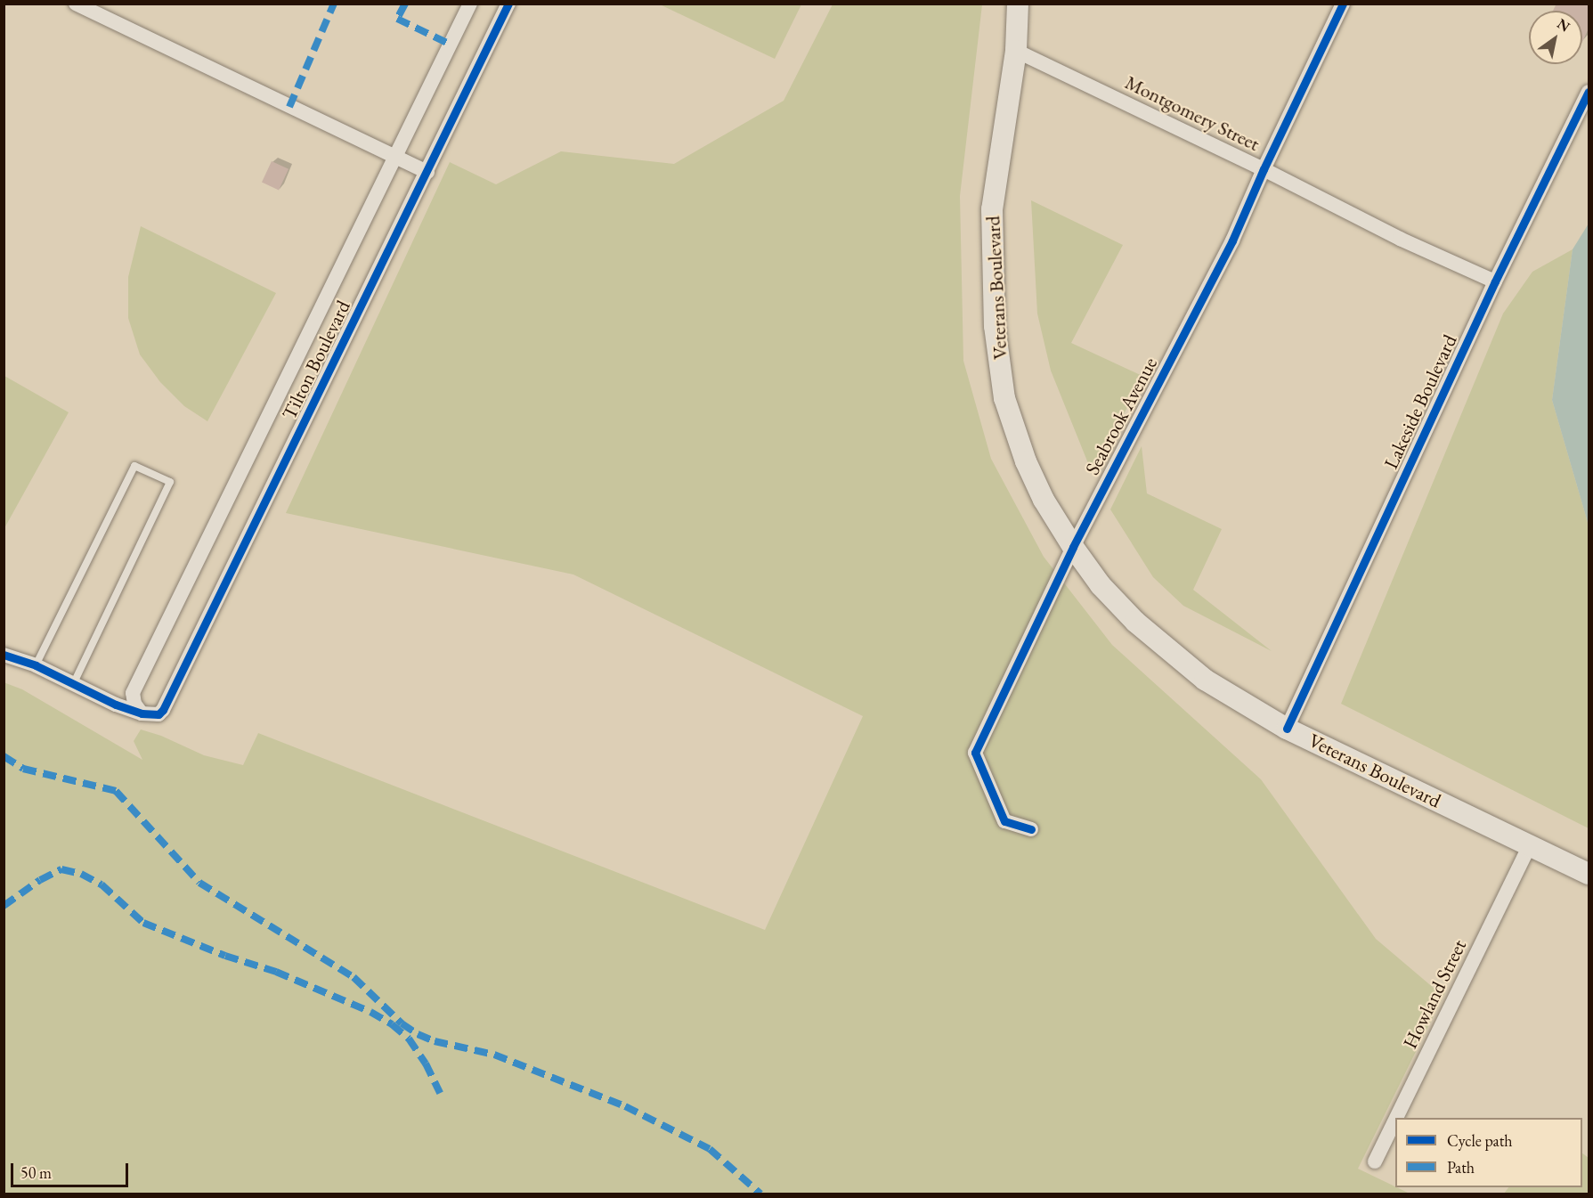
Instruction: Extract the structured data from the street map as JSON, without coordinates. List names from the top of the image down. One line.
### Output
{"streets":{"main road":["Veterans Boulevard"],"street":["Montgomery Street","Tilton Boulevard","Lakeside Boulevard","Seabrook Avenue","Howland Street"]},"crossings":[["Montgomery Street","Veterans Boulevard"],["Montgomery Street","Lakeside Boulevard"],["Montgomery Street","Seabrook Avenue"],["Veterans Boulevard","Lakeside Boulevard"],["Veterans Boulevard","Seabrook Avenue"],["Veterans Boulevard","Howland Street"]],"legend":["Cycle path","Path"],"scale_bar":"50 m","north":"top right"}
